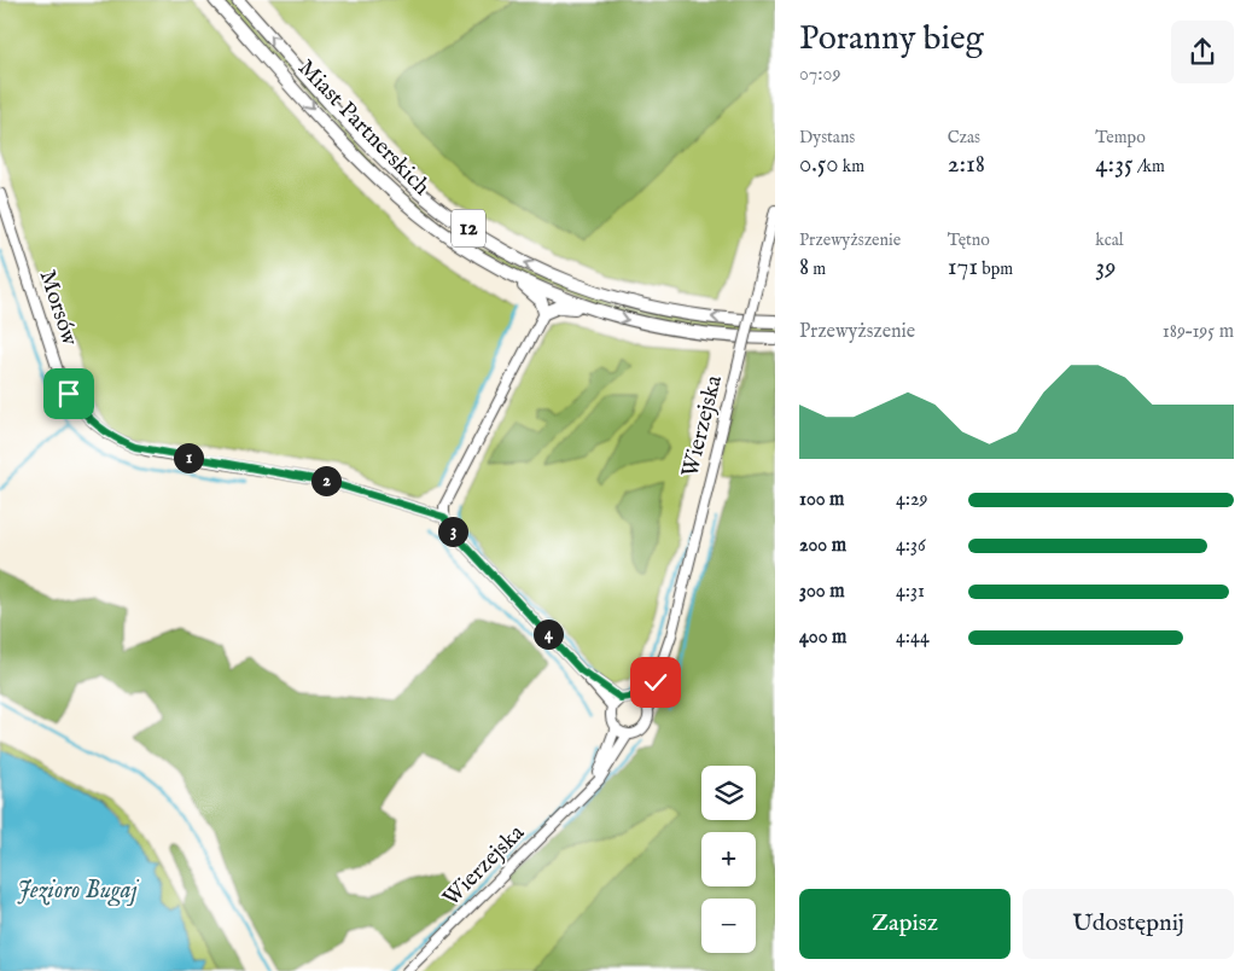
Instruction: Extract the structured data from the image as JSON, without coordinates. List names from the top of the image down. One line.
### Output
{"streets":{"main road":["Miast Partnerskich","12"],"street":["Morsów","Wierzejska"]},"water":["Jezioro Bugaj"],"page":{"heading":["Poranny bieg","07:09"],"stats":[["Dystans","0.50 km"],["Czas","2:18"],["Tempo","4:35 /km"],["Przewyższenie","8 m"],["Tętno","171 bpm"],["kcal","39"]],"chart":["Przewyższenie","189–195 m"],"pins":["1","2","3","4"],"list":[{"name":"100 m","note":"4:29"},{"name":"200 m","note":"4:36"},{"name":"300 m","note":"4:31"},{"name":"400 m","note":"4:44"}],"map_buttons":["+","−"],"buttons":["Zapisz","Udostępnij"]}}
